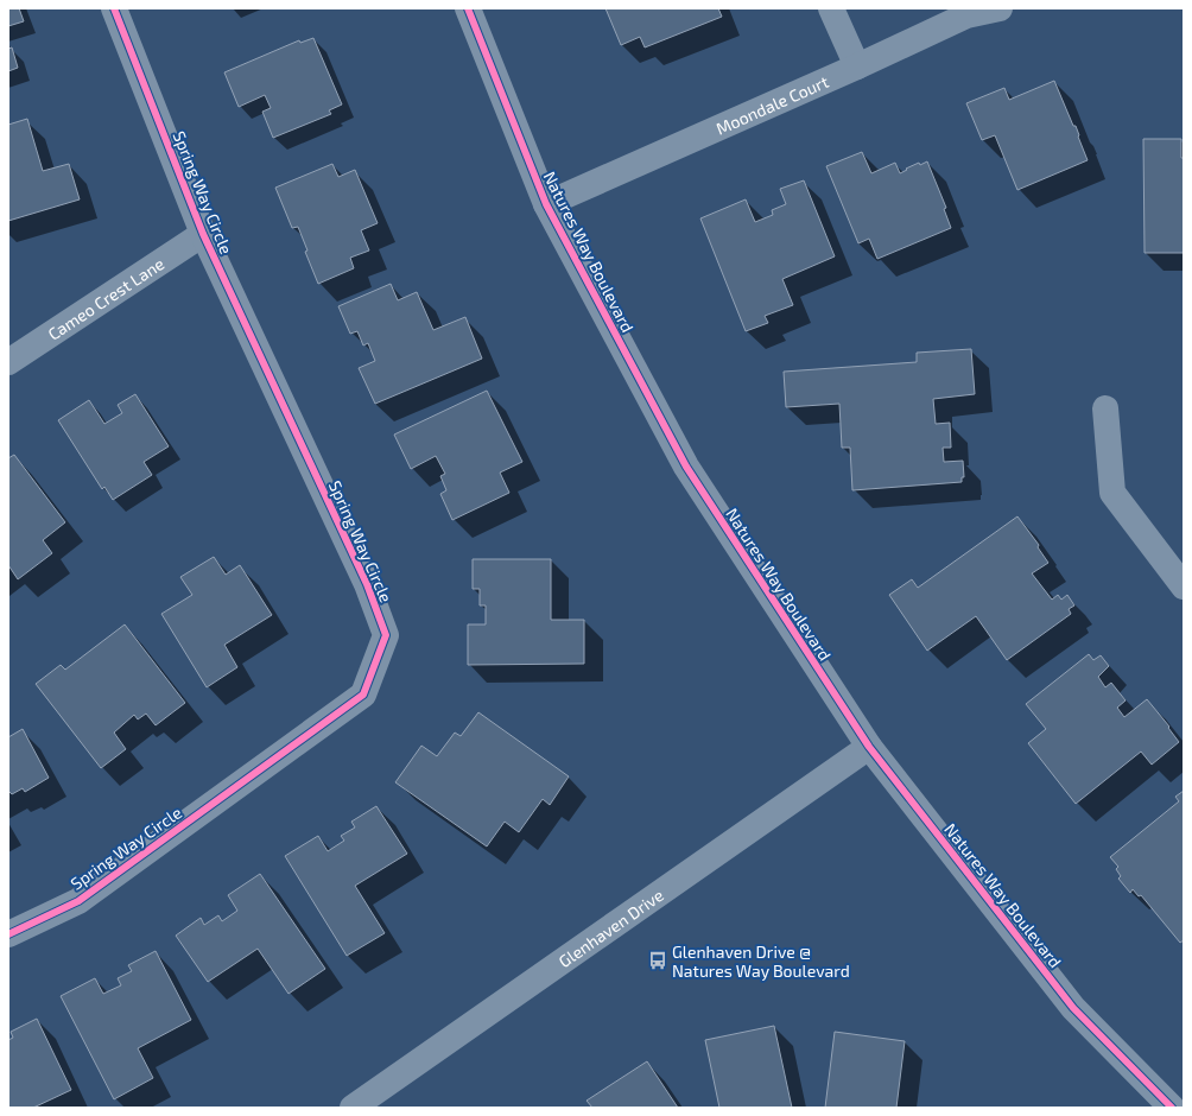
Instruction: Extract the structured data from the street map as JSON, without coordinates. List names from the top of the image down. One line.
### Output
{"streets":{"street":["Moondale Court","Spring Way Circle","Natures Way Boulevard","Cameo Crest Lane","Glenhaven Drive"]},"crossings":[["Moondale Court","Natures Way Boulevard"],["Spring Way Circle","Cameo Crest Lane"],["Natures Way Boulevard","Glenhaven Drive"]],"places":{"bus stop":["Glenhaven Drive @ Natures Way Boulevard"]}}
